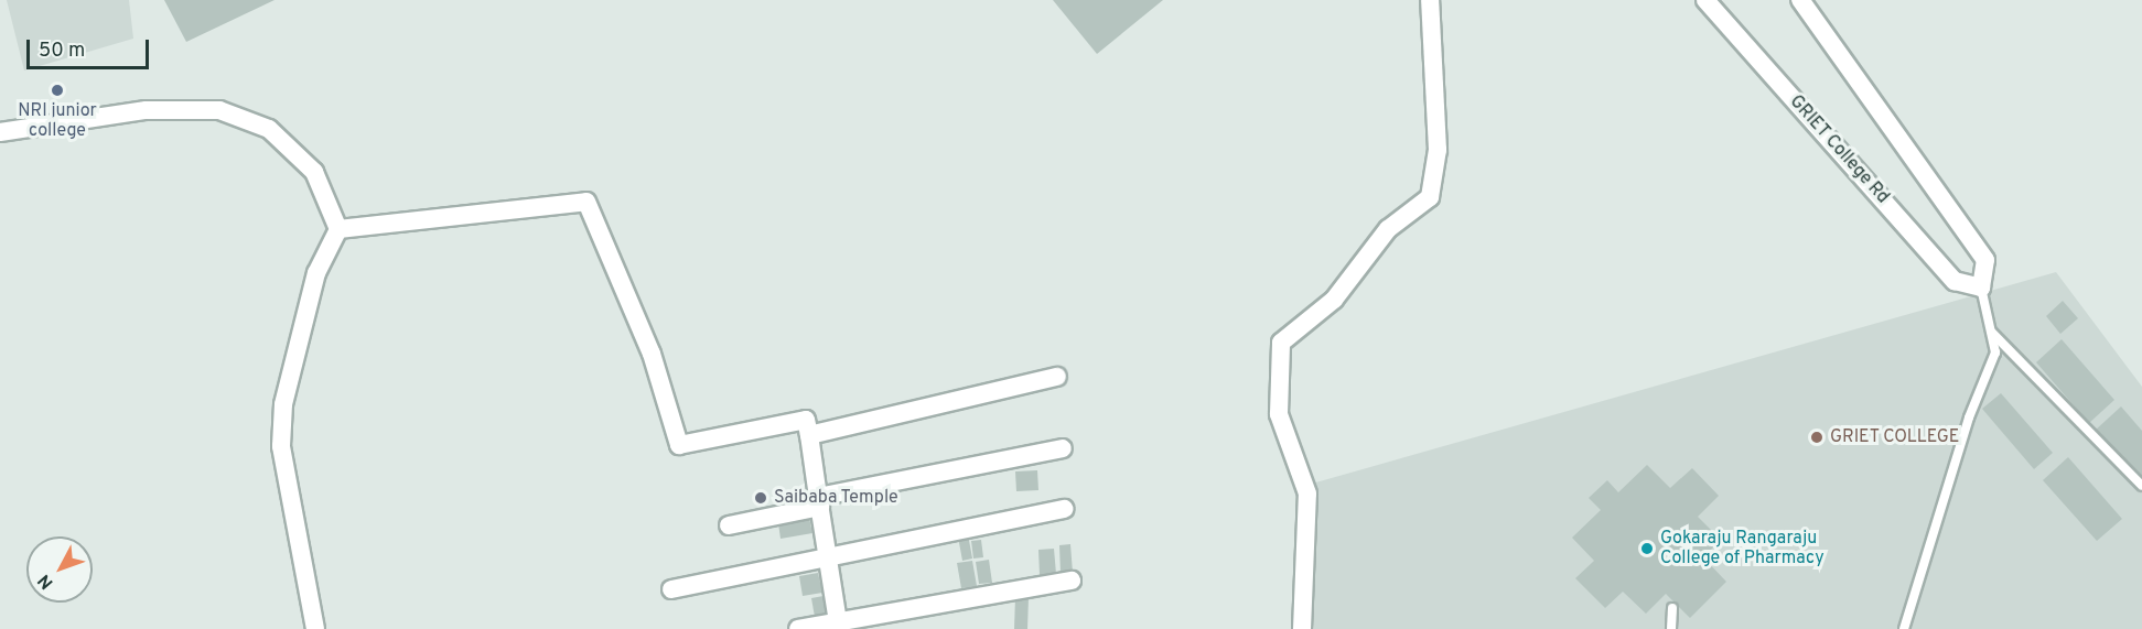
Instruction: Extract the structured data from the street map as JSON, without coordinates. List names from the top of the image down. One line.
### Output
{"streets":{"street":["GRIET College Rd"]},"places":["NRI junior college","GRIET COLLEGE","Saibaba Temple","Gokaraju Rangaraju College of Pharmacy"],"scale_bar":"50 m","north":"bottom left"}
